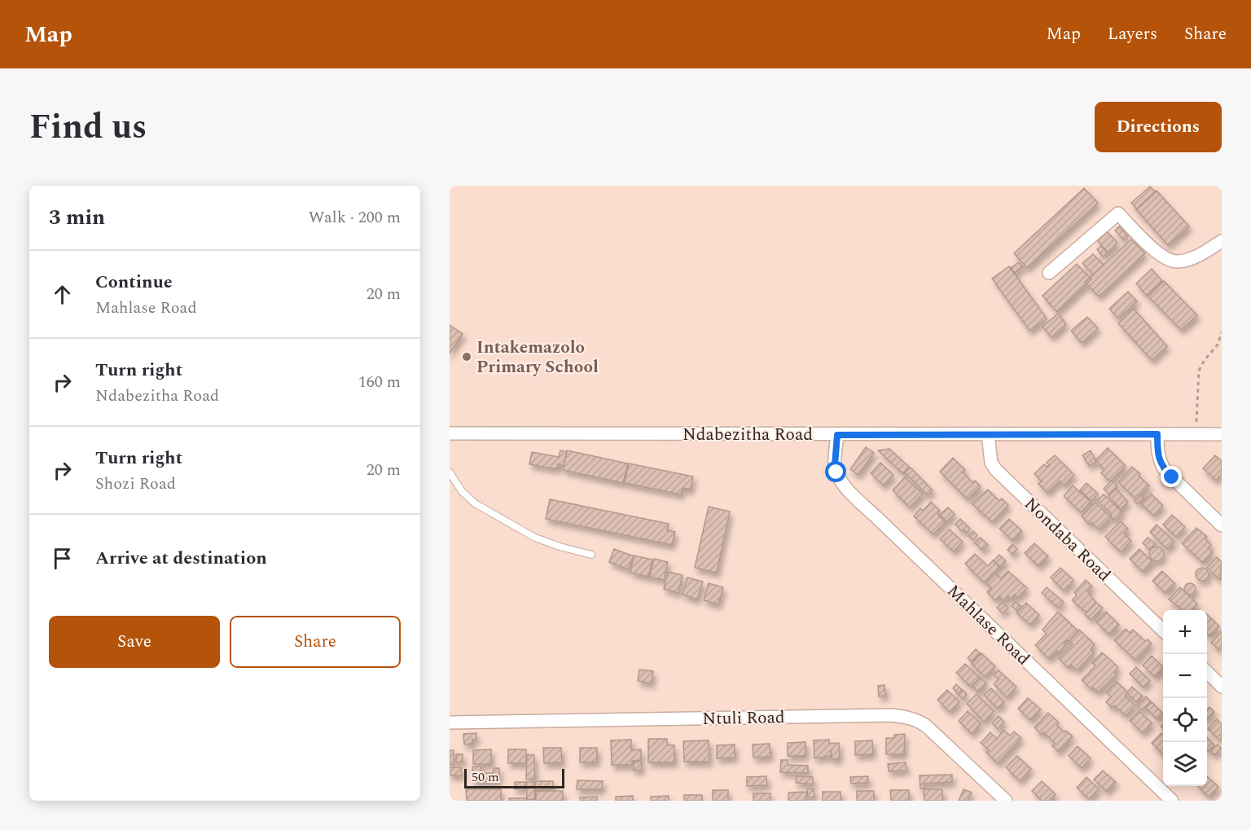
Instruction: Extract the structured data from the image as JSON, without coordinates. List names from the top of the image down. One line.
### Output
{"streets":{"street":["Ndabezitha Road","Nondaba Road","Mahlase Road","Ntuli Road"]},"crossings":[["Ndabezitha Road","Nondaba Road"],["Ndabezitha Road","Mahlase Road"]],"places":["Intakemazolo Primary School"],"scale_bar":"50 m","page":{"header":"Map","nav":["Map","Layers","Share"],"title":"Find us","buttons":["Directions",["Save","Share"]],"heading":["3 min","Walk · 200 m"],"list":[["Continue","Mahlase Road","20 m"],["Turn right","Ndabezitha Road","160 m"],["Turn right","Shozi Road","20 m"],"Arrive at destination"],"map_buttons":["+","−"],"scale":"50 m"}}
